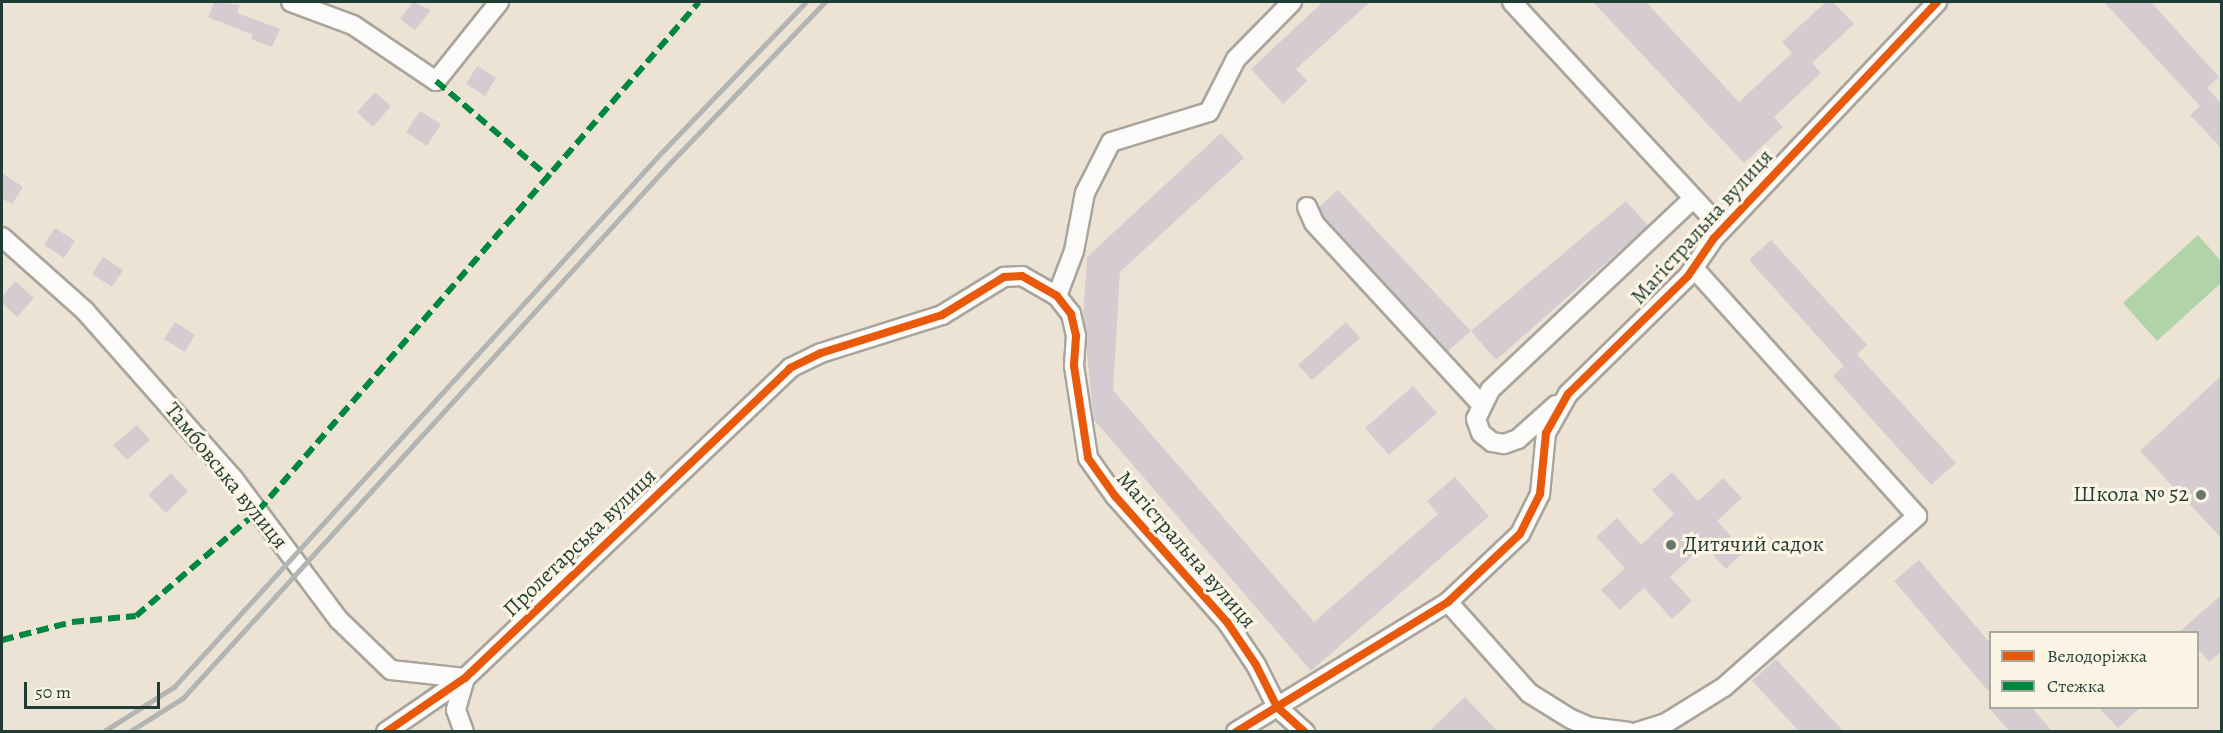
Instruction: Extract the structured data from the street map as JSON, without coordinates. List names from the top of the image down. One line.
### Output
{"streets":{"street":["Магістральна вулиця","Тамбовська вулиця","Пролетарська вулиця"]},"crossings":[["Магістральна вулиця","Пролетарська вулиця"],["Тамбовська вулиця","Пролетарська вулиця"]],"places":["Школа № 52","Дитячий садок"],"legend":["Велодоріжка","Стежка"],"scale_bar":"50 m"}
